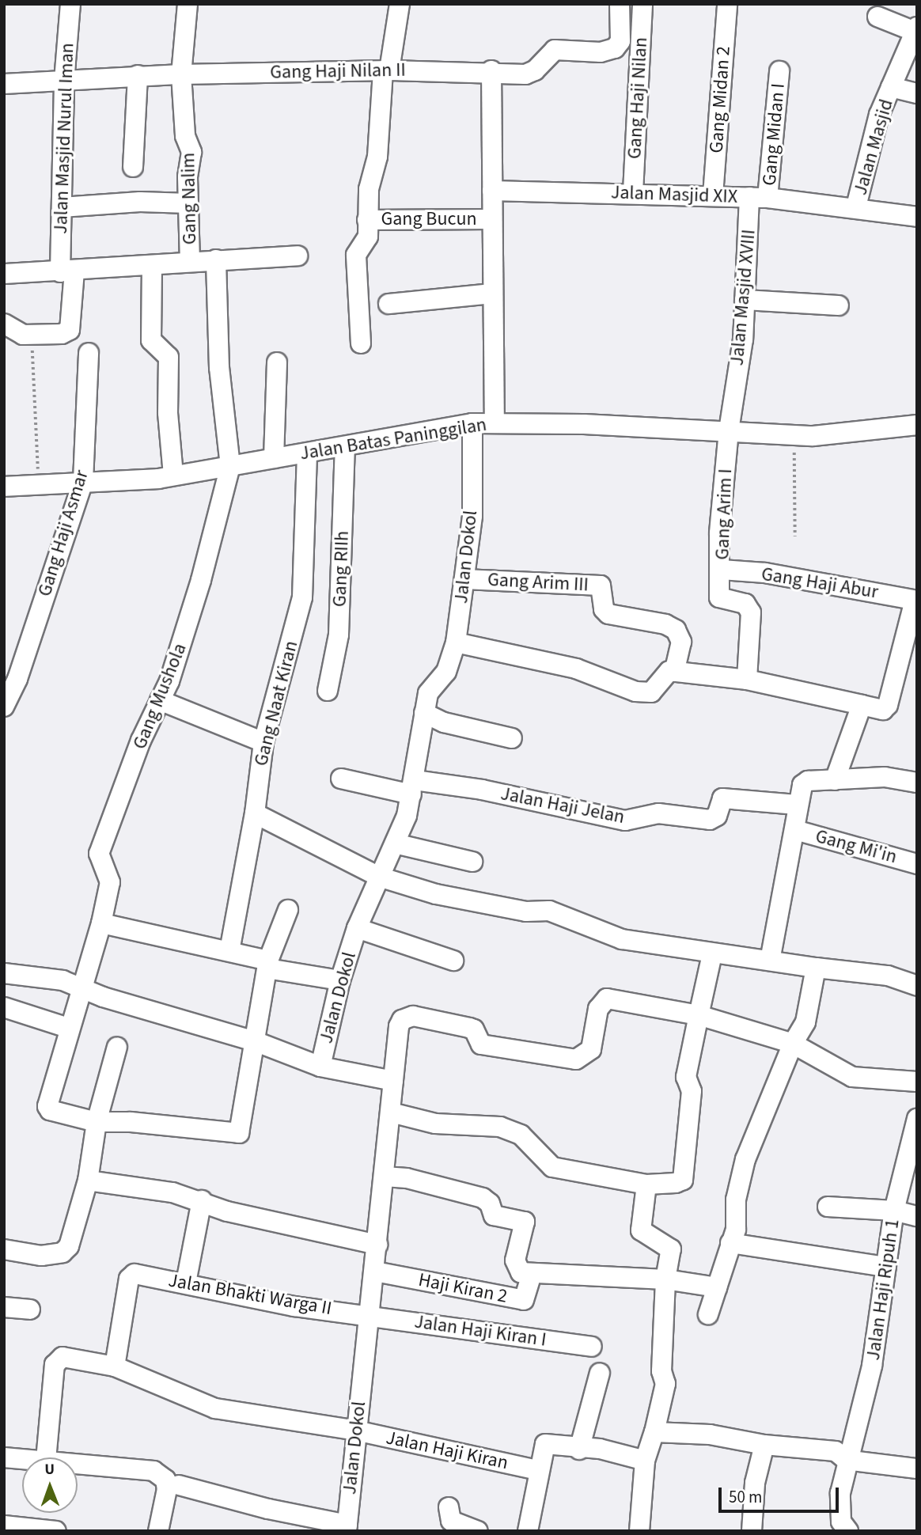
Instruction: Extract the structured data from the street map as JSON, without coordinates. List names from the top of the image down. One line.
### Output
{"streets":{"street":["Gang Haji Nilan II","Gang Haji Nilan","Gang Midan 2","Gang Midan I","Jalan Masjid Nurul Iman","Jalan Masjid","Jalan Masjid XIX","Gang Nalim","Gang Bucun","Jalan Masjid XVIII","Jalan Batas Paninggilan","Gang Arim I","Gang Haji Asmar","Jalan Dokol","Gang RIIh","Gang Arim III","Gang Haji Abur","Gang Mushola","Gang Naat Kiran","Jalan Haji Jelan","Gang Mi'in","Haji Kiran 2","Jalan Haji Ripuh 1","Jalan Bhakti Warga II","Jalan Haji Kiran I","Jalan Haji Kiran"]},"crossings":[["Gang Haji Nilan II","Jalan Masjid Nurul Iman"],["Gang Haji Nilan II","Gang Nalim"],["Gang Haji Nilan","Jalan Masjid XIX"],["Gang Midan 2","Jalan Masjid XIX"],["Gang Midan I","Jalan Masjid XIX"],["Gang Midan I","Jalan Masjid XVIII"],["Jalan Masjid","Jalan Masjid XIX"],["Jalan Masjid XIX","Jalan Masjid XVIII"],["Jalan Masjid XVIII","Jalan Batas Paninggilan"],["Jalan Masjid XVIII","Gang Arim I"],["Jalan Batas Paninggilan","Gang Arim I"],["Jalan Batas Paninggilan","Gang Haji Asmar"],["Jalan Batas Paninggilan","Jalan Dokol"],["Jalan Batas Paninggilan","Gang RIIh"],["Jalan Batas Paninggilan","Gang Mushola"],["Jalan Batas Paninggilan","Gang Naat Kiran"],["Gang Arim I","Gang Haji Abur"],["Jalan Dokol","Gang Arim III"],["Jalan Dokol","Jalan Haji Jelan"],["Jalan Dokol","Haji Kiran 2"],["Jalan Dokol","Jalan Bhakti Warga II"],["Jalan Dokol","Jalan Haji Kiran I"],["Jalan Dokol","Jalan Haji Kiran"],["Jalan Bhakti Warga II","Jalan Haji Kiran I"],["Jalan Bhakti Warga II","Jalan Haji Kiran"]],"scale_bar":"50 m","north":"top"}
